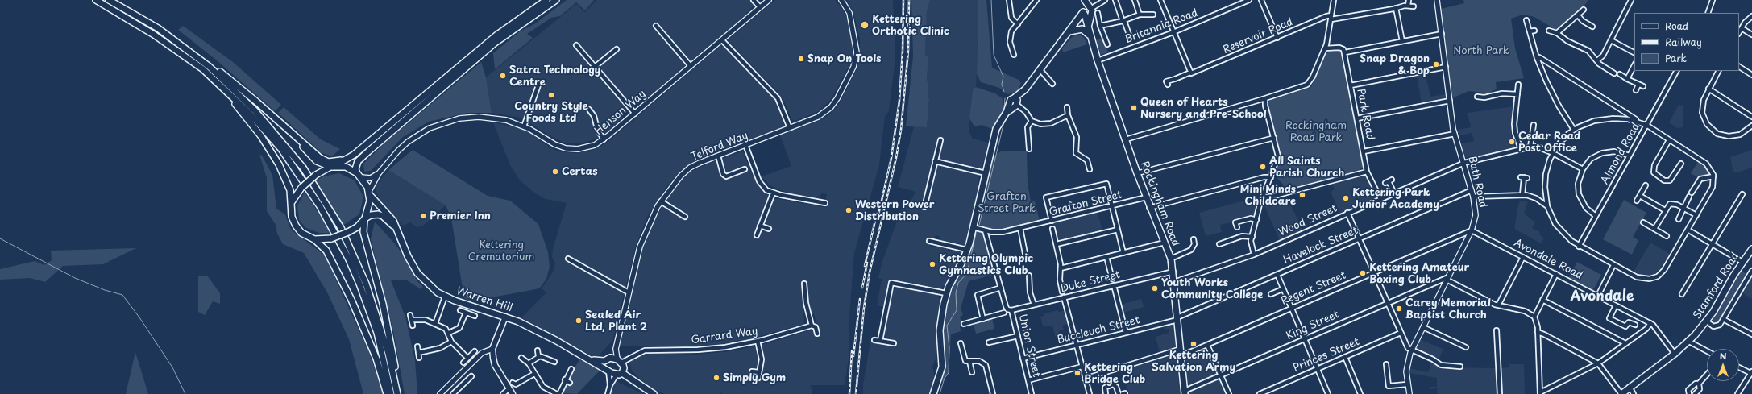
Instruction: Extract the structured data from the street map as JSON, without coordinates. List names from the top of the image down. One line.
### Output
{"streets":{"main road":["Rockingham Road","Stamford Road","Warren Hill"],"street":["Britannia Road","Reservoir Road","Henson Way","Park Road","Telford Way","Almond Road","Bath Road","Grafton Street","Wood Street","Havelock Street","Avondale Road","Duke Street","Regent Street","King Street","Buccleuch Street","Garrard Way","Union Street","Princes Street"]},"crossings":[["Britannia Road","Rockingham Road"],["Henson Way","Warren Hill"],["Park Road","Wood Street"],["Telford Way","Garrard Way"],["Bath Road","Wood Street"],["Bath Road","Havelock Street"],["Bath Road","Avondale Road"],["Bath Road","Regent Street"],["Bath Road","King Street"],["Grafton Street","Rockingham Road"],["Grafton Street","Union Street"],["Rockingham Road","Wood Street"],["Rockingham Road","Havelock Street"],["Rockingham Road","Duke Street"],["Rockingham Road","Regent Street"],["Rockingham Road","King Street"],["Rockingham Road","Buccleuch Street"],["Havelock Street","Buccleuch Street"],["Avondale Road","Stamford Road"],["Avondale Road","Regent Street"],["Duke Street","Union Street"],["Buccleuch Street","Union Street"]],"districts":["Avondale"],"parks":["North Park","Rockingham Road Park","Grafton Street Park","Kettering Crematorium"],"places":["Kettering Orthotic Clinic","Snap On Tools","Snap Dragon & Bop","Satra Technology Centre","Country Style Foods Ltd","Queen of Hearts Nursery and Pre-School","Cedar Road Post Office","All Saints Parish Church","Certas","Mini Minds Childcare","Kettering Park Junior Academy","Western Power Distribution","Premier Inn","Kettering Olympic Gymnastics Club","Kettering Amateur Boxing Club","Youth Works Community College","Carey Memorial Baptist Church","Sealed Air Ltd, Plant 2","Kettering Salvation Army","Kettering Bridge Club","Simply Gym"],"legend":["Road","Railway","Park"],"north":"top"}
